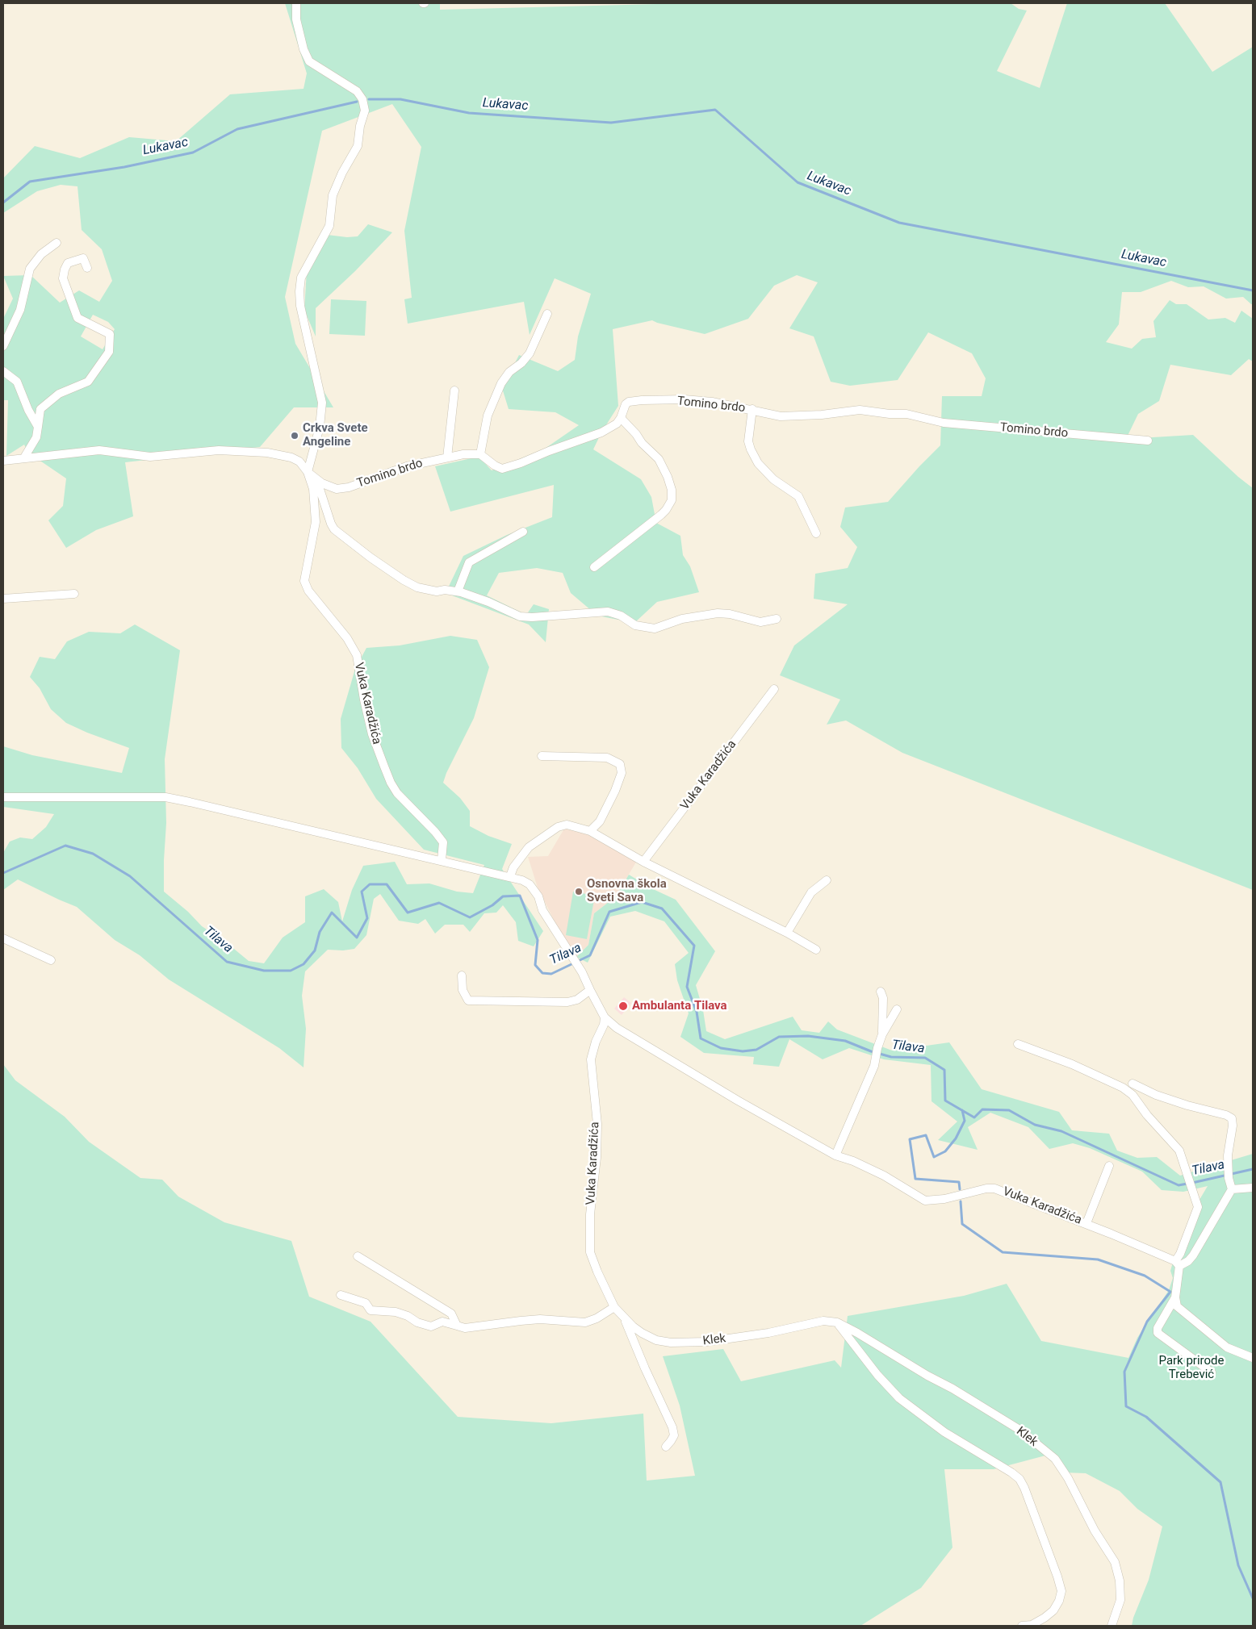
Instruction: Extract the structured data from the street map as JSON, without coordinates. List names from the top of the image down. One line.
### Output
{"streets":{"street":["Tomino brdo","Vuka Karadžića","Klek"]},"crossings":[["Tomino brdo","Vuka Karadžića"],["Vuka Karadžića","Klek"]],"water":["Lukavac","Tilava"],"parks":["Park prirode Trebević"],"places":["Crkva Svete Angeline","Osnovna škola Sveti Sava","Ambulanta Tilava"]}
